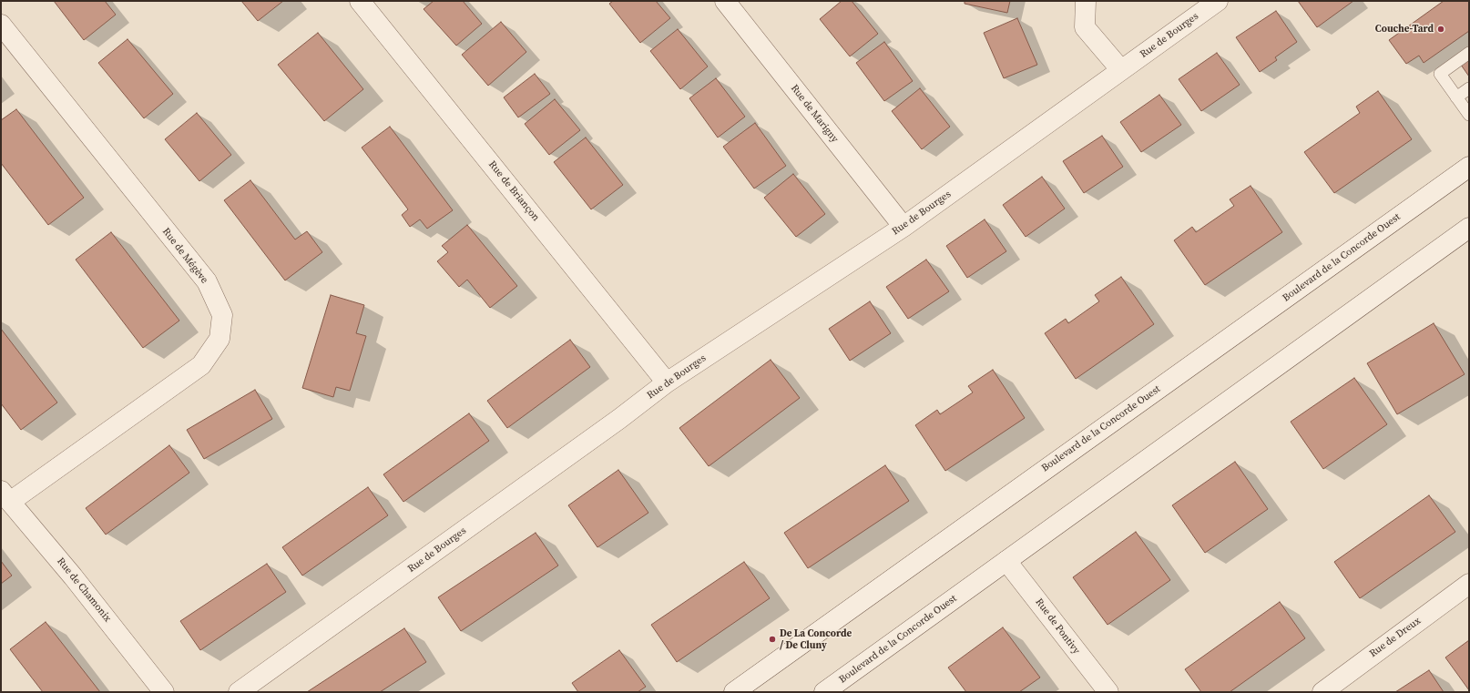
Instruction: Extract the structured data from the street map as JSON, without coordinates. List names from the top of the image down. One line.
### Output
{"streets":{"street":["Rue de Bourges","Rue de Marigny","Rue de Briançon","Rue de Mégève","Boulevard de la Concorde Ouest","Rue de Chamonix","Rue de Pontivy","Rue de Dreux"]},"crossings":[["Rue de Bourges","Rue de Marigny"],["Rue de Bourges","Rue de Briançon"],["Rue de Mégève","Rue de Chamonix"],["Boulevard de la Concorde Ouest","Rue de Pontivy"]],"places":["Couche-Tard","De La Concorde / De Cluny"]}
